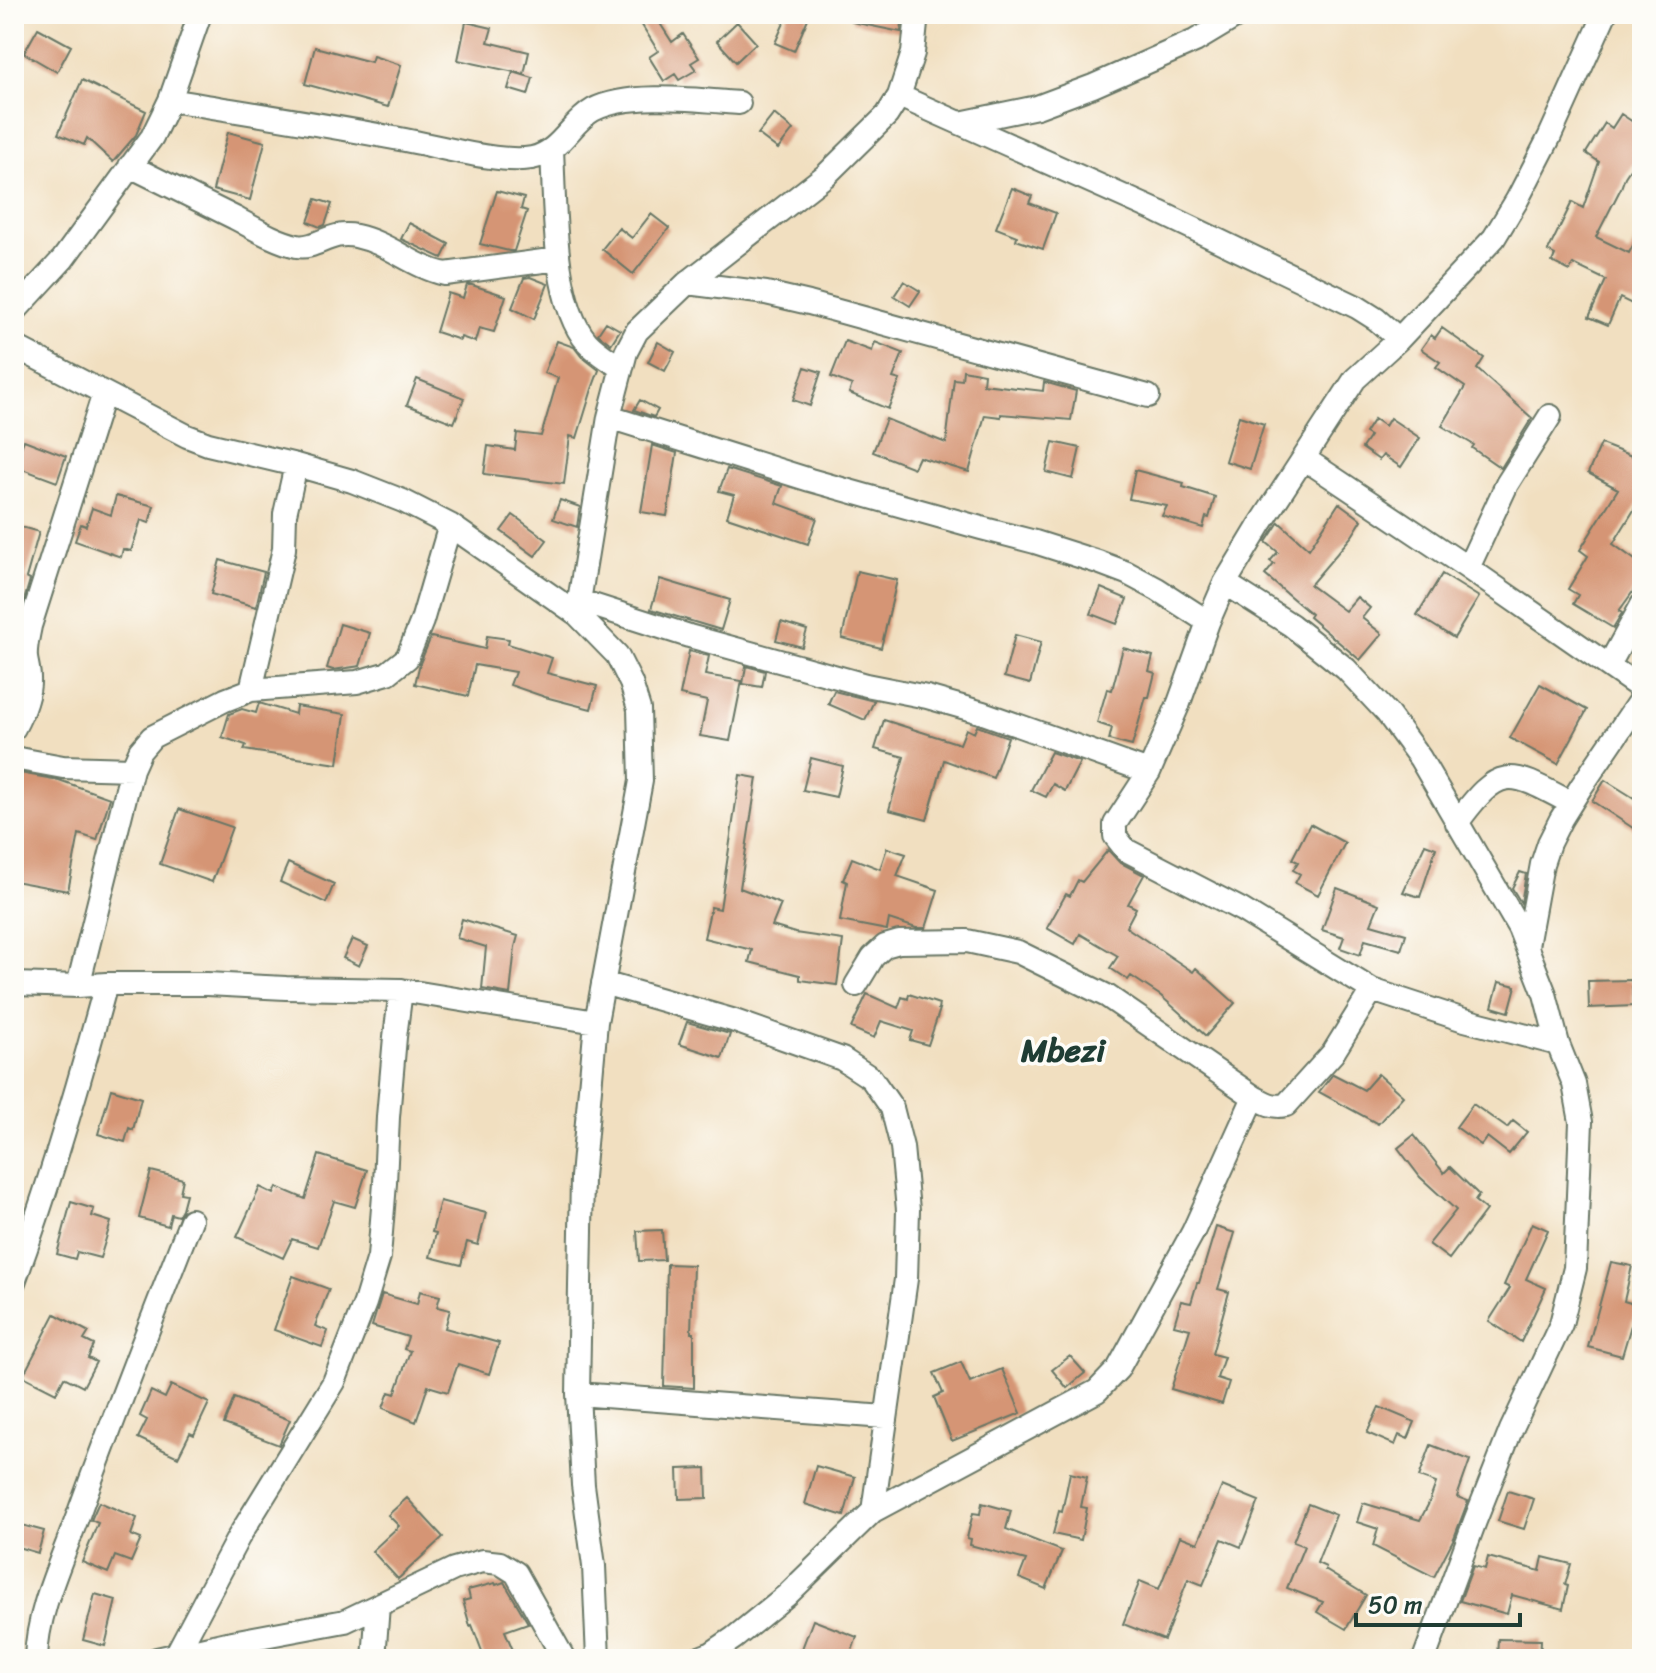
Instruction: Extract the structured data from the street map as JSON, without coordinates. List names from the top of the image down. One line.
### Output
{"districts":["Mbezi"],"scale_bar":"50 m"}
